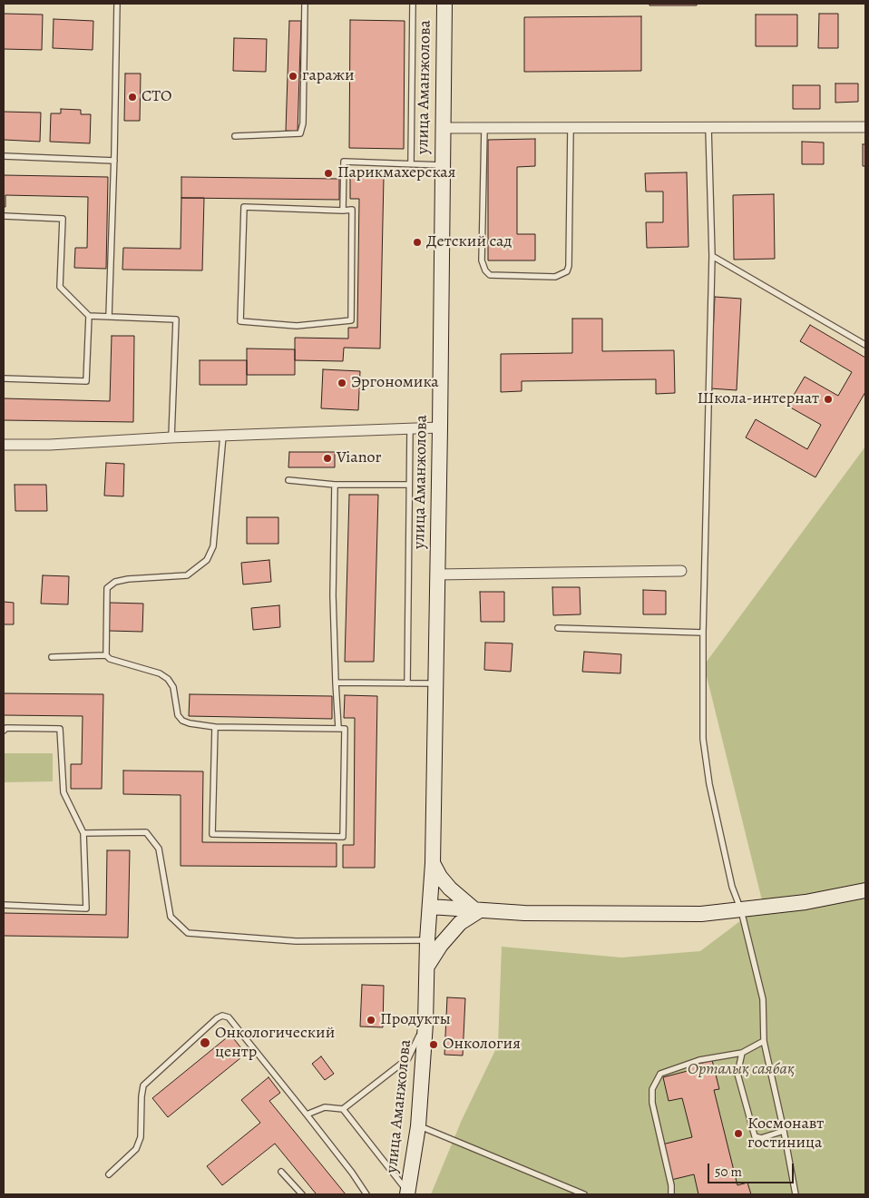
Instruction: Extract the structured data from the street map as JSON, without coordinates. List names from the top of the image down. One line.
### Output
{"streets":{"main road":["улица Аманжолова"]},"parks":["Орталық саябақ"],"places":["гаражи","СТО","Парикмахерская","Детский сад","Эргономика","Школа-интернат","Vianor","Продукты","Онкологический центр","Онкология","Космонавт гостиница"],"scale_bar":"50 m"}
